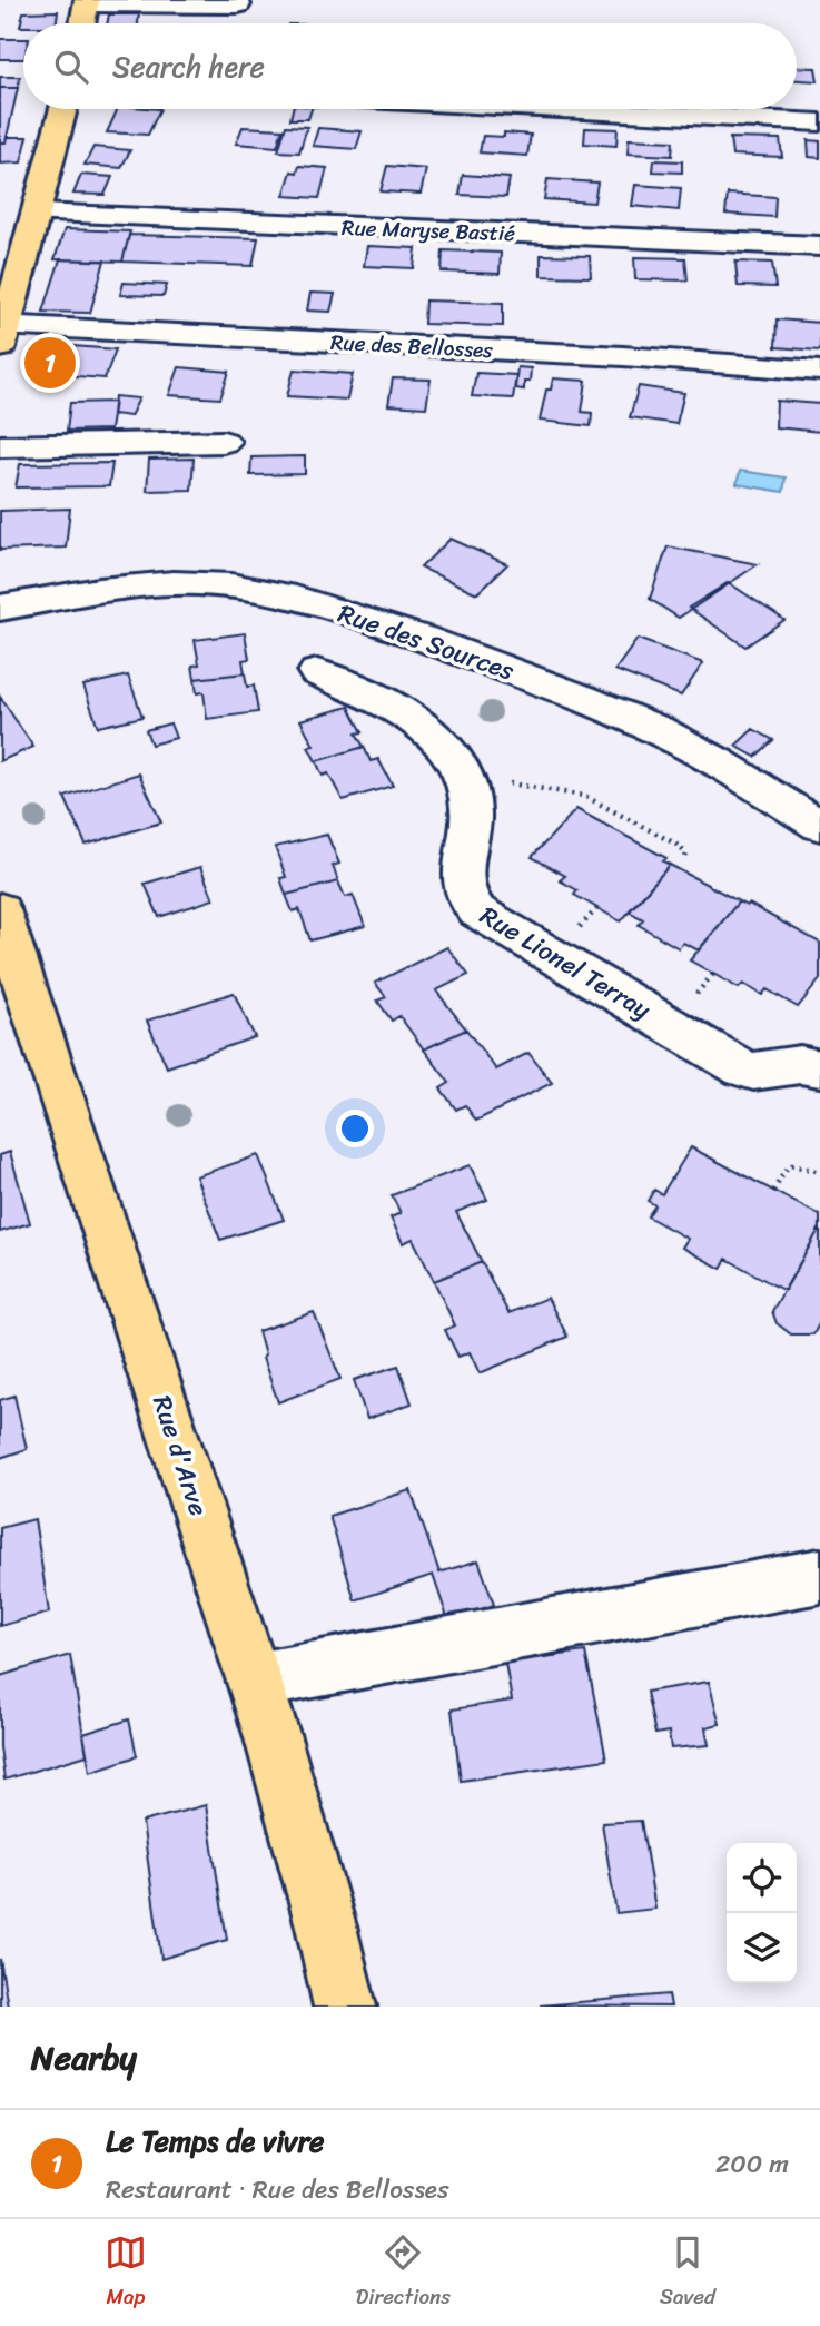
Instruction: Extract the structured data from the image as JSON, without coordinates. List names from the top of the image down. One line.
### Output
{"streets":{"main road":["Rue d'Arve"],"street":["Rue Maryse Bastié","Rue des Bellosses","Rue des Sources","Rue Lionel Terray"]},"page":{"search":"Search here","pins":"1","heading":"Nearby","list":[{"mark":"1","name":"Le Temps de vivre","note":"Restaurant · Rue des Bellosses","value":"200 m"}],"nav":["Map","Directions","Saved"]}}
